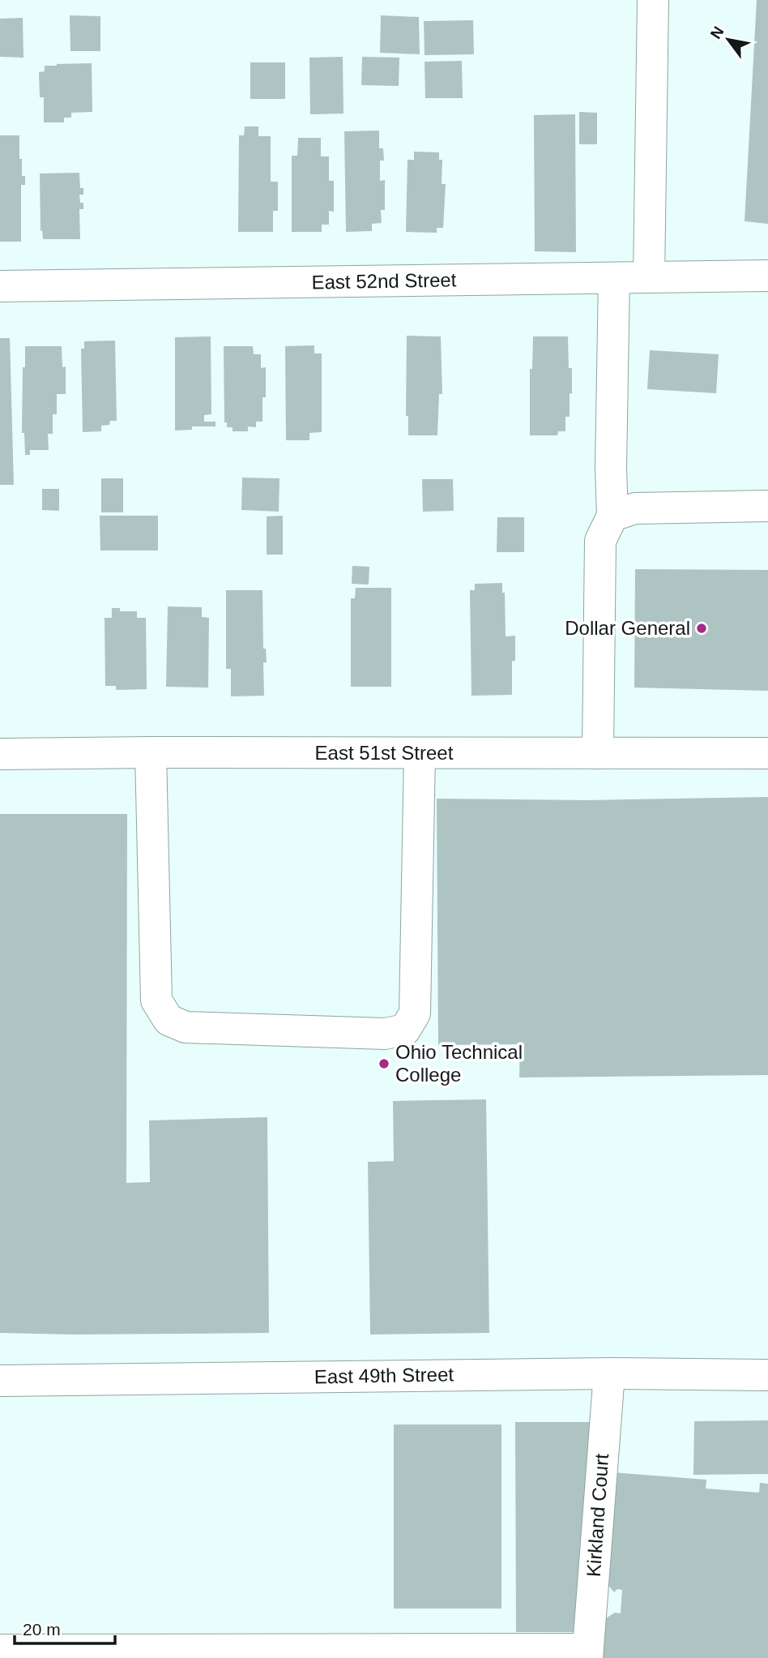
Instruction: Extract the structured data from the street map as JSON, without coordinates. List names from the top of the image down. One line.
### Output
{"streets":{"street":["East 52nd Street","East 51st Street","East 49th Street","Kirkland Court"]},"crossings":[["East 49th Street","Kirkland Court"]],"places":["Dollar General","Ohio Technical College"],"scale_bar":"20 m","north":"top left"}
